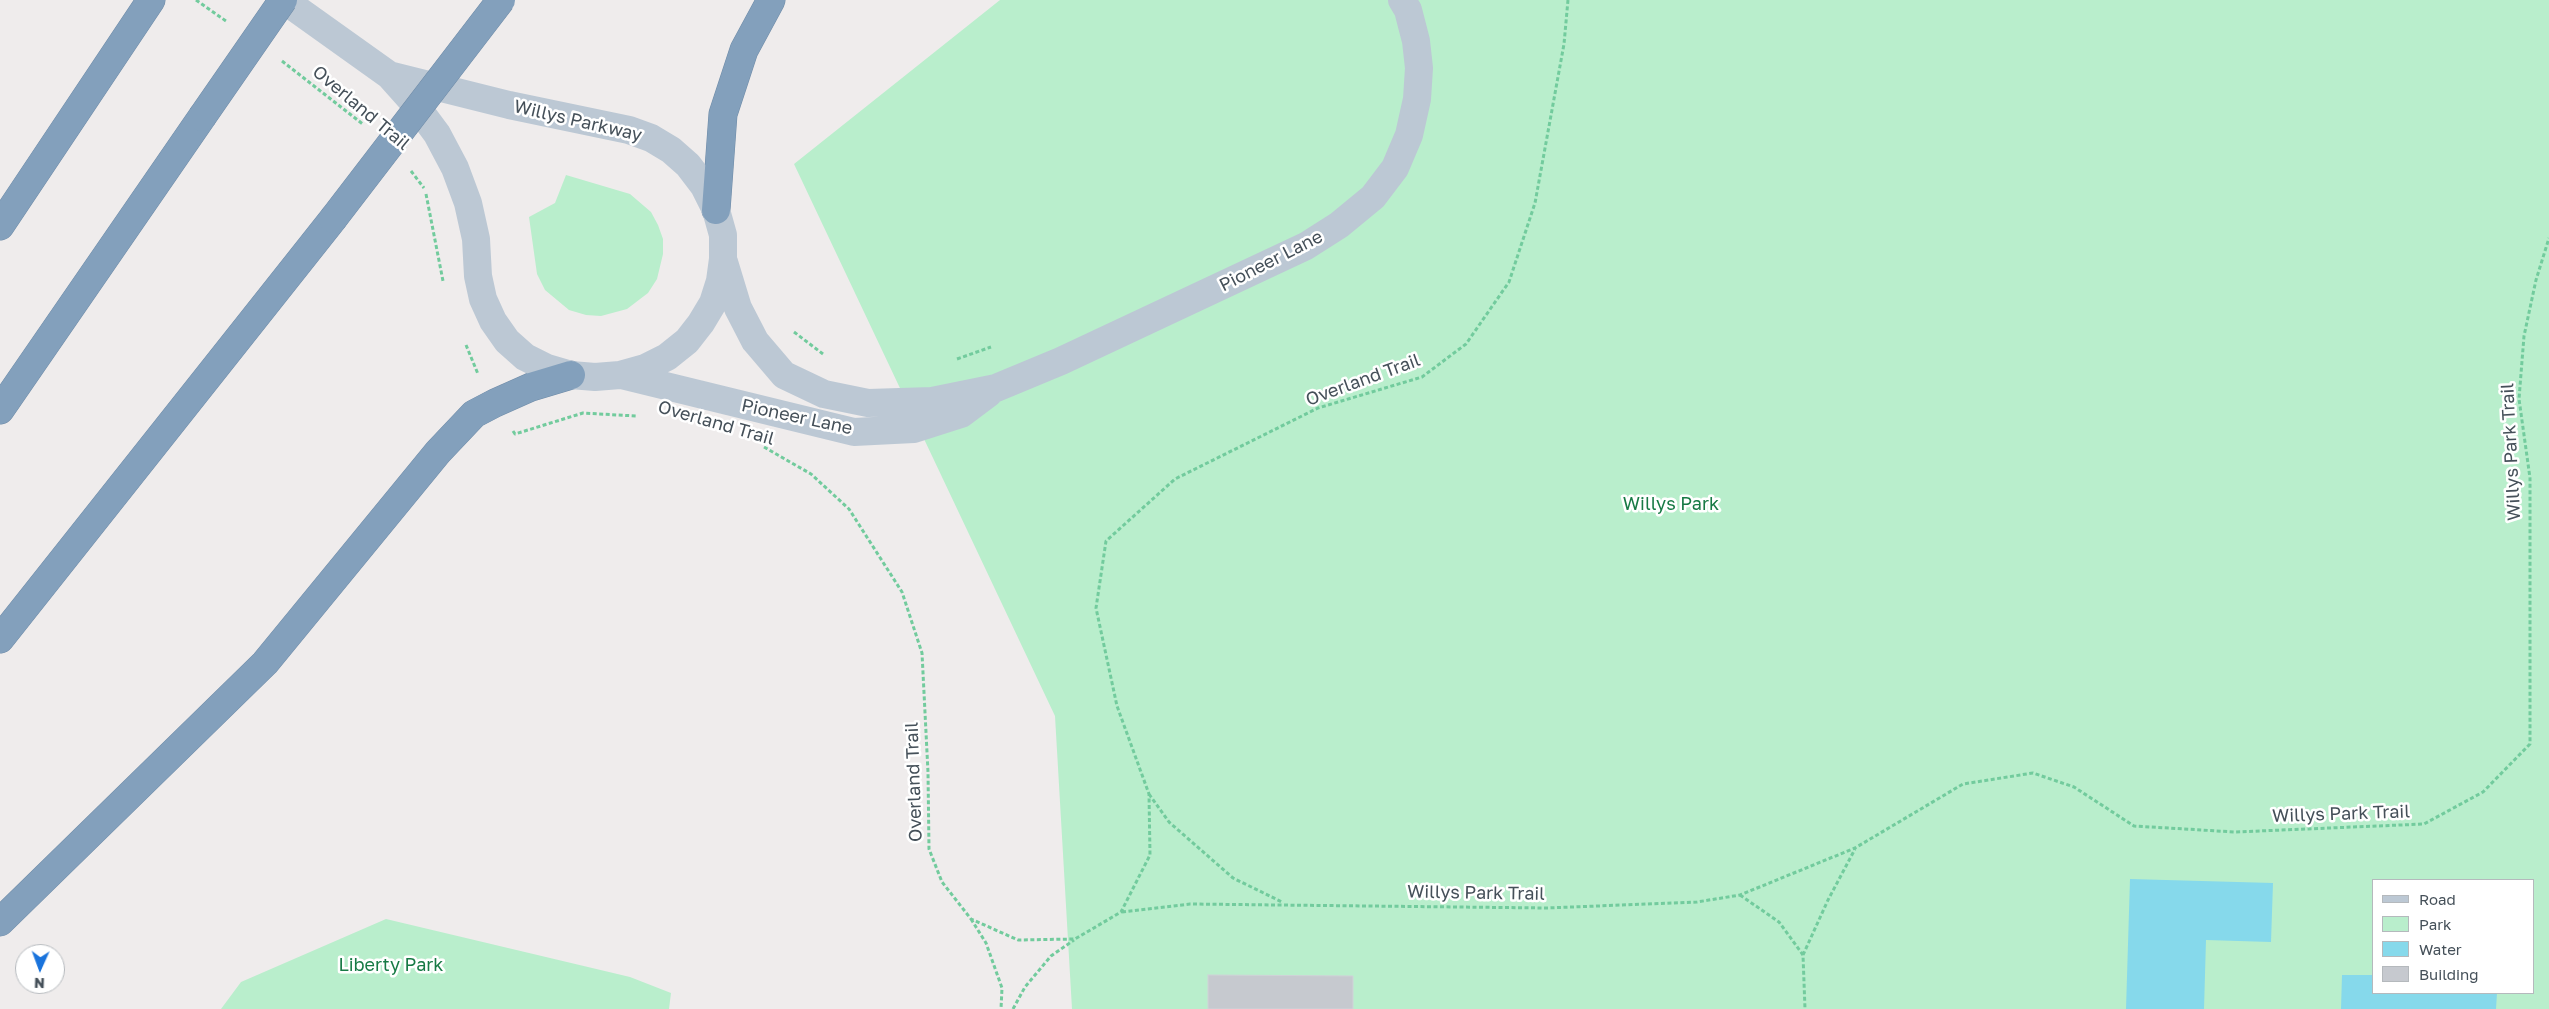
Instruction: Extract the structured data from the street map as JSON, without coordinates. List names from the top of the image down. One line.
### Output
{"streets":{"street":["Willys Parkway","Pioneer Lane"],"path":["Overland Trail","Willys Park Trail"]},"crossings":[["Overland Trail","Willys Park Trail"],["Willys Parkway","Pioneer Lane"]],"parks":["Willys Park","Liberty Park"],"legend":["Road","Park","Water","Building"],"north":"bottom"}
